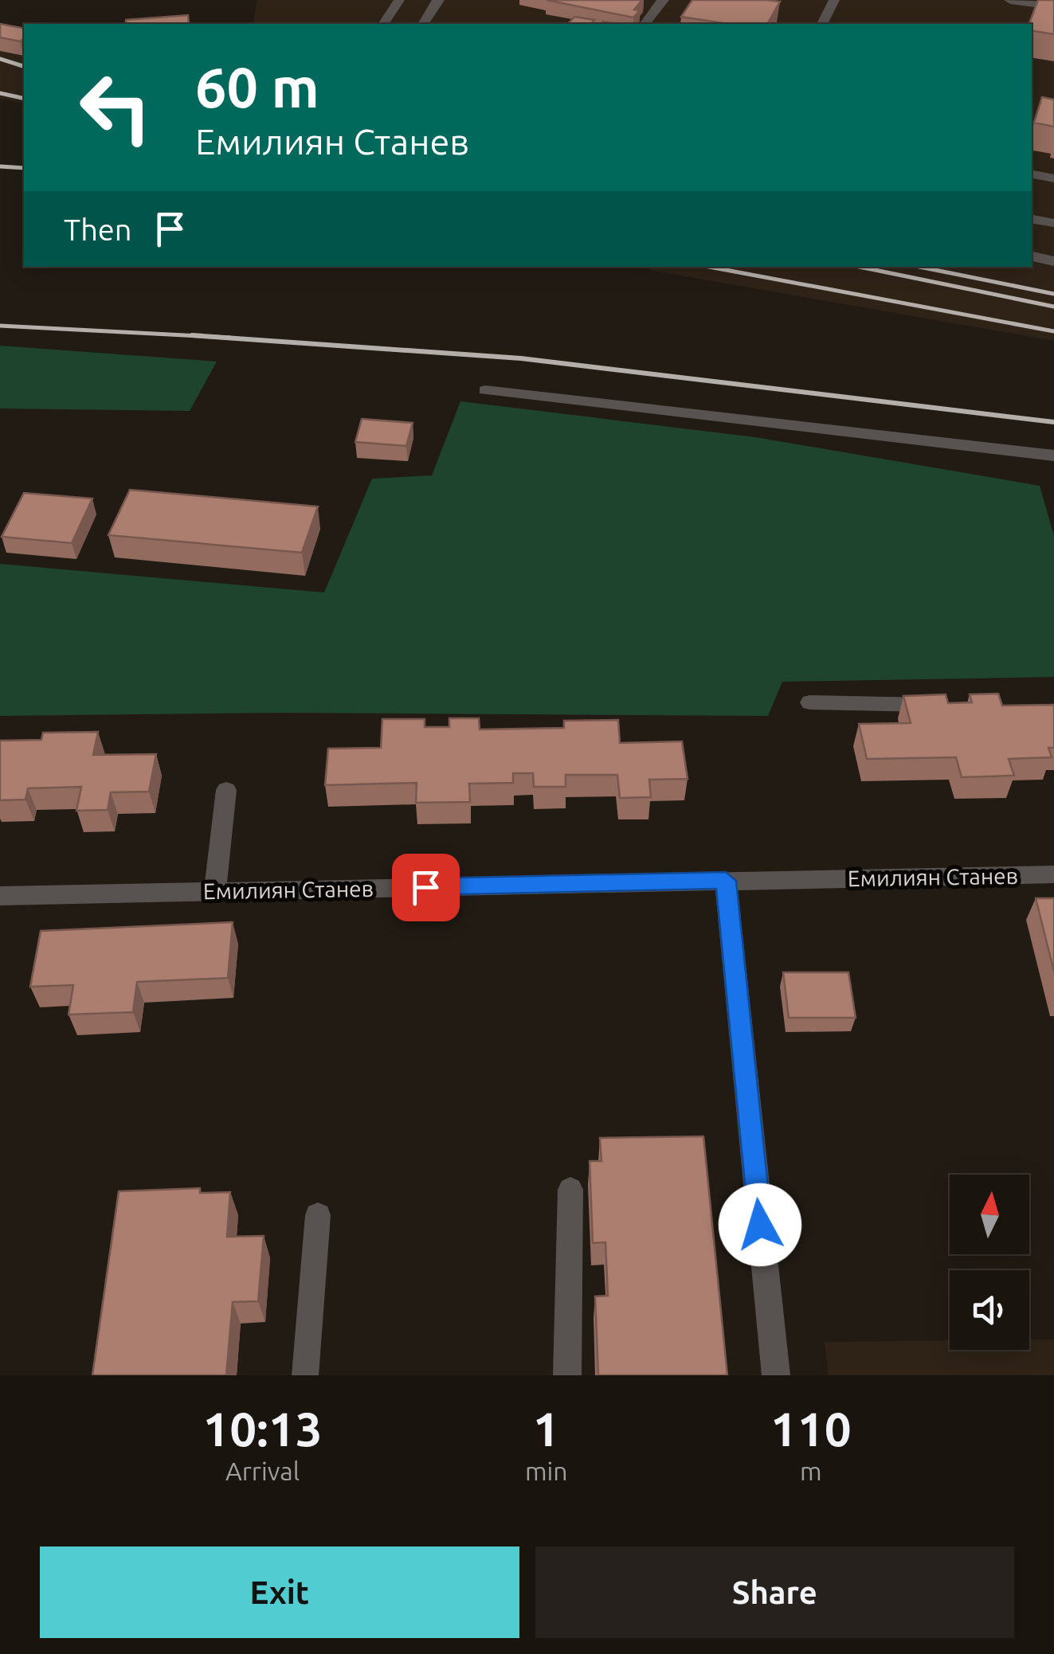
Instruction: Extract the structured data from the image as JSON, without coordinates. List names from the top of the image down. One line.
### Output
{"streets":{"street":["Емилиян Станев"]},"north":"top","page":{"turn":["60 m","Емилиян Станев"],"then":"Then","eta":["10:13","Arrival","1","min","110","m"],"buttons":["Exit","Share"]}}
